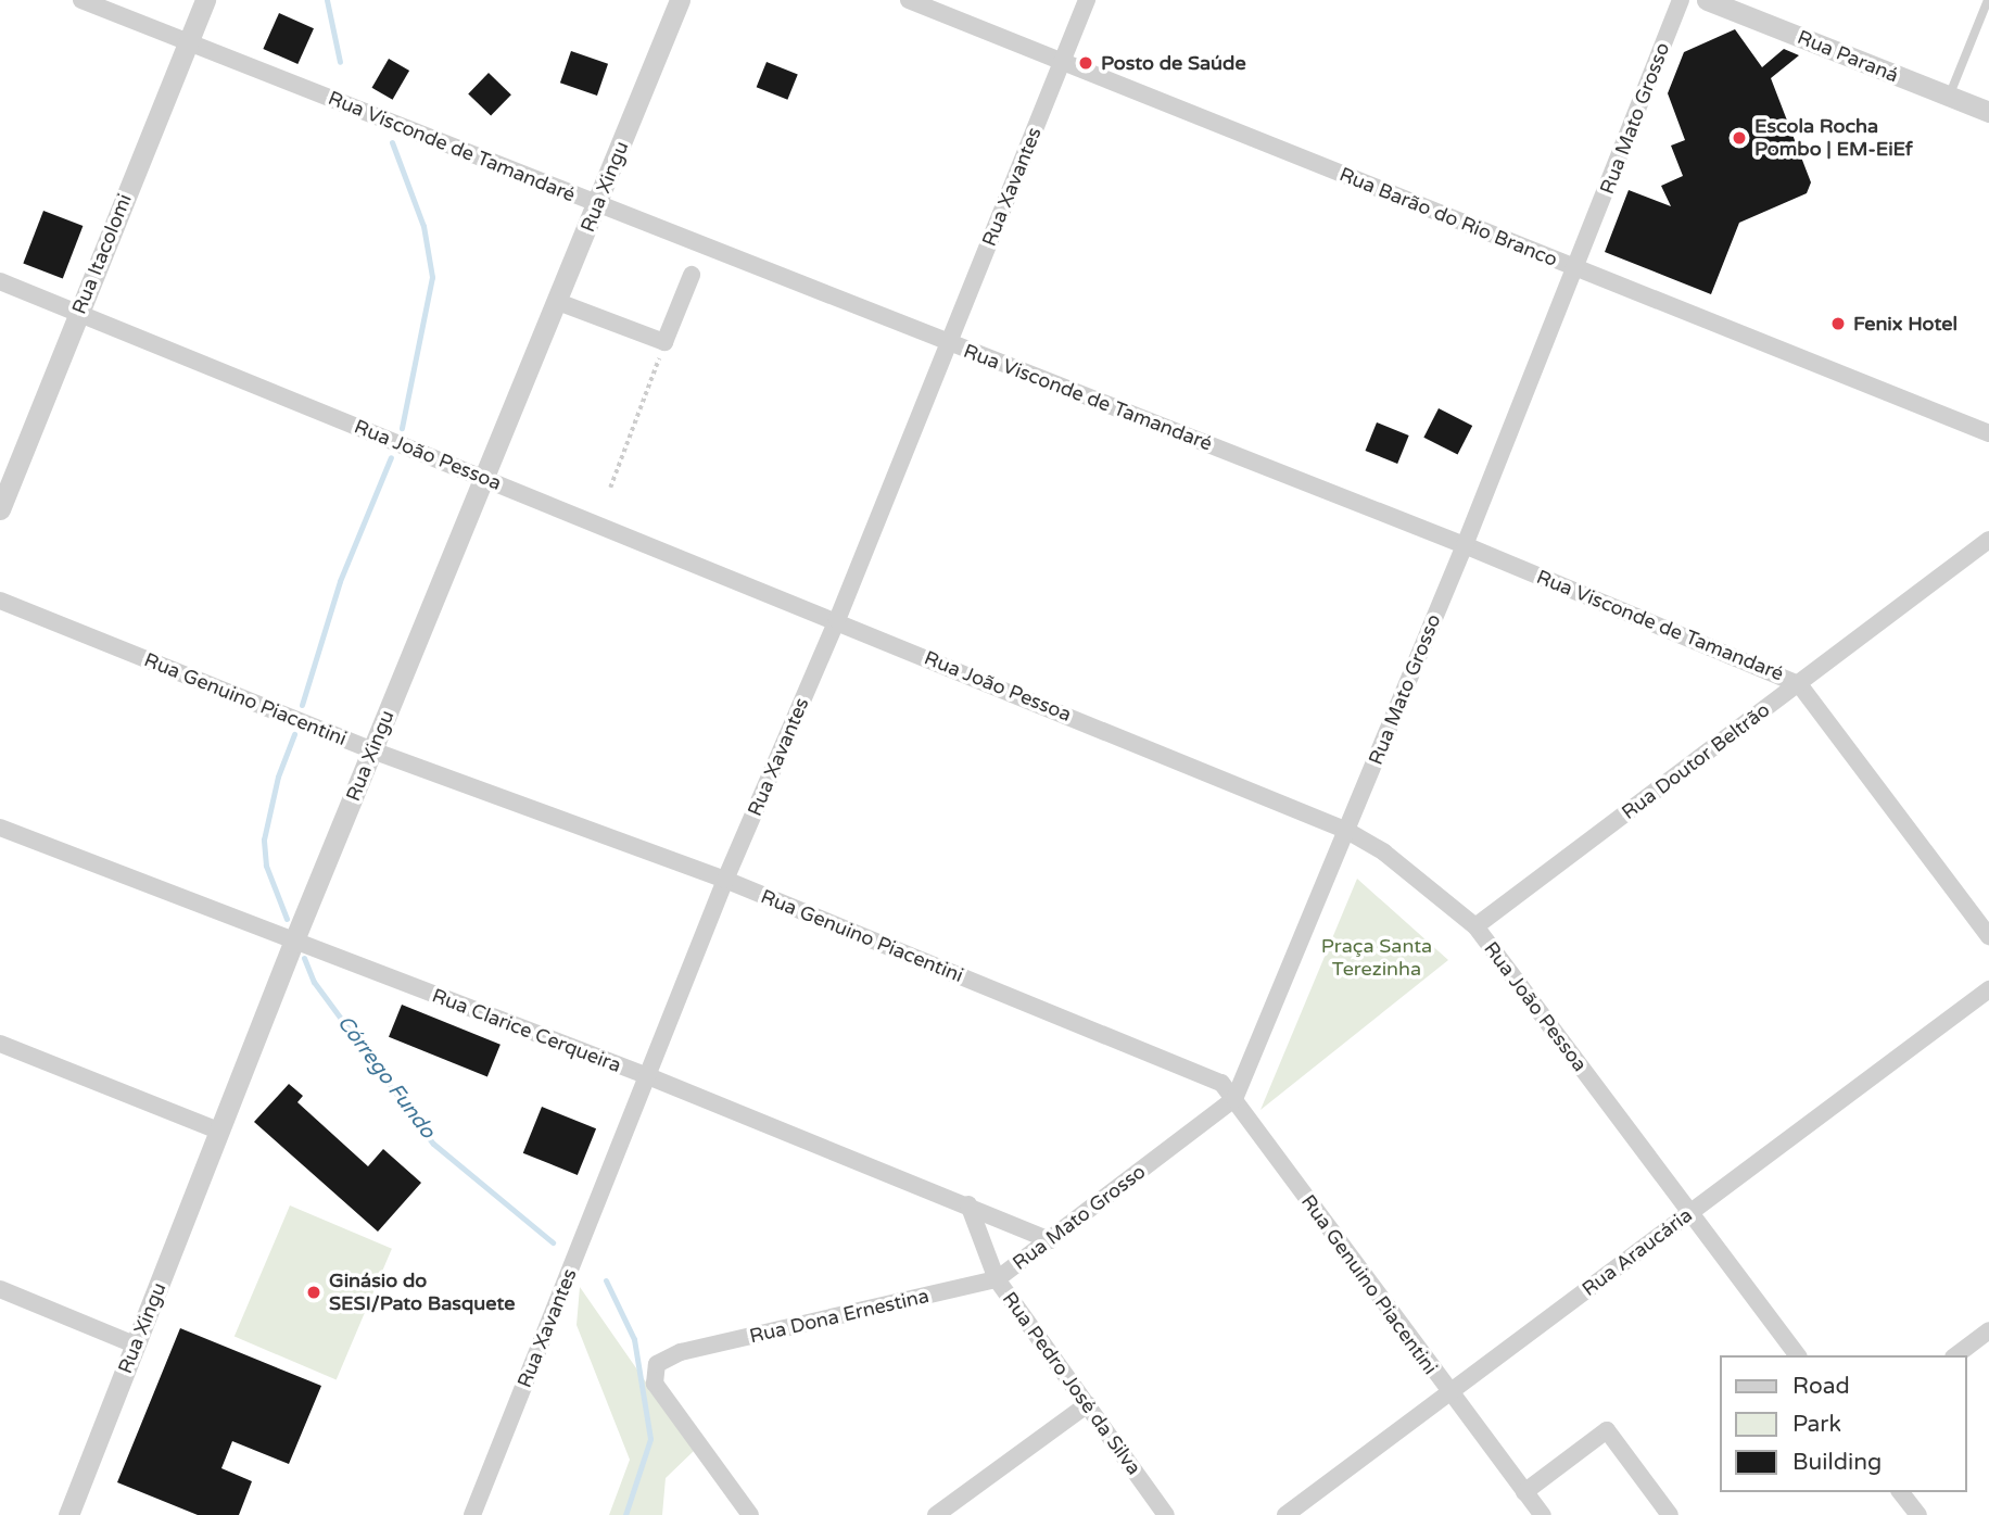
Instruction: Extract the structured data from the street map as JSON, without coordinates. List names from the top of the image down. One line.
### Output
{"streets":{"street":["Rua Paraná","Rua Mato Grosso","Rua Visconde de Tamandaré","Rua Xingu","Rua Xavantes","Rua Barão do Rio Branco","Rua Itacolomi","Rua João Pessoa","Rua Genuino Piacentini","Rua Doutor Beltrão","Rua Clarice Cerqueira","Rua Araucária","Rua Dona Ernestina","Rua Pedro José da Silva"]},"crossings":[["Rua Mato Grosso","Rua Visconde de Tamandaré"],["Rua Mato Grosso","Rua Barão do Rio Branco"],["Rua Mato Grosso","Rua João Pessoa"],["Rua Mato Grosso","Rua Genuino Piacentini"],["Rua Mato Grosso","Rua Clarice Cerqueira"],["Rua Mato Grosso","Rua Dona Ernestina"],["Rua Mato Grosso","Rua Pedro José da Silva"],["Rua Visconde de Tamandaré","Rua Xingu"],["Rua Visconde de Tamandaré","Rua Xavantes"],["Rua Visconde de Tamandaré","Rua Itacolomi"],["Rua Visconde de Tamandaré","Rua Doutor Beltrão"],["Rua Xingu","Rua João Pessoa"],["Rua Xingu","Rua Genuino Piacentini"],["Rua Xingu","Rua Clarice Cerqueira"],["Rua Xavantes","Rua Barão do Rio Branco"],["Rua Xavantes","Rua João Pessoa"],["Rua Xavantes","Rua Genuino Piacentini"],["Rua Xavantes","Rua Clarice Cerqueira"],["Rua Itacolomi","Rua João Pessoa"],["Rua João Pessoa","Rua Doutor Beltrão"],["Rua João Pessoa","Rua Araucária"],["Rua Genuino Piacentini","Rua Araucária"],["Rua Clarice Cerqueira","Rua Pedro José da Silva"],["Rua Dona Ernestina","Rua Pedro José da Silva"]],"water":["Córrego Fundo"],"parks":["Praça Santa Terezinha"],"places":["Posto de Saúde","Escola Rocha Pombo | EM-EiEf","Fenix Hotel","Ginásio do SESI/Pato Basquete"],"legend":["Road","Park","Building"]}
